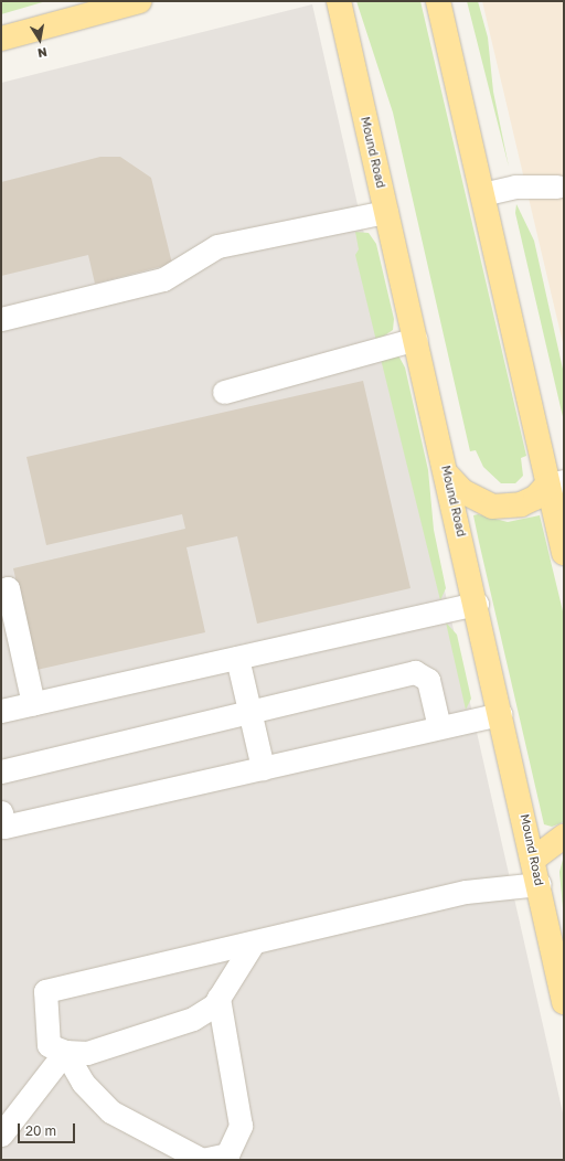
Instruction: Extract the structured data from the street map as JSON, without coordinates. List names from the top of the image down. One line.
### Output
{"streets":{"main road":["Mound Road"]},"scale_bar":"20 m","north":"bottom"}
